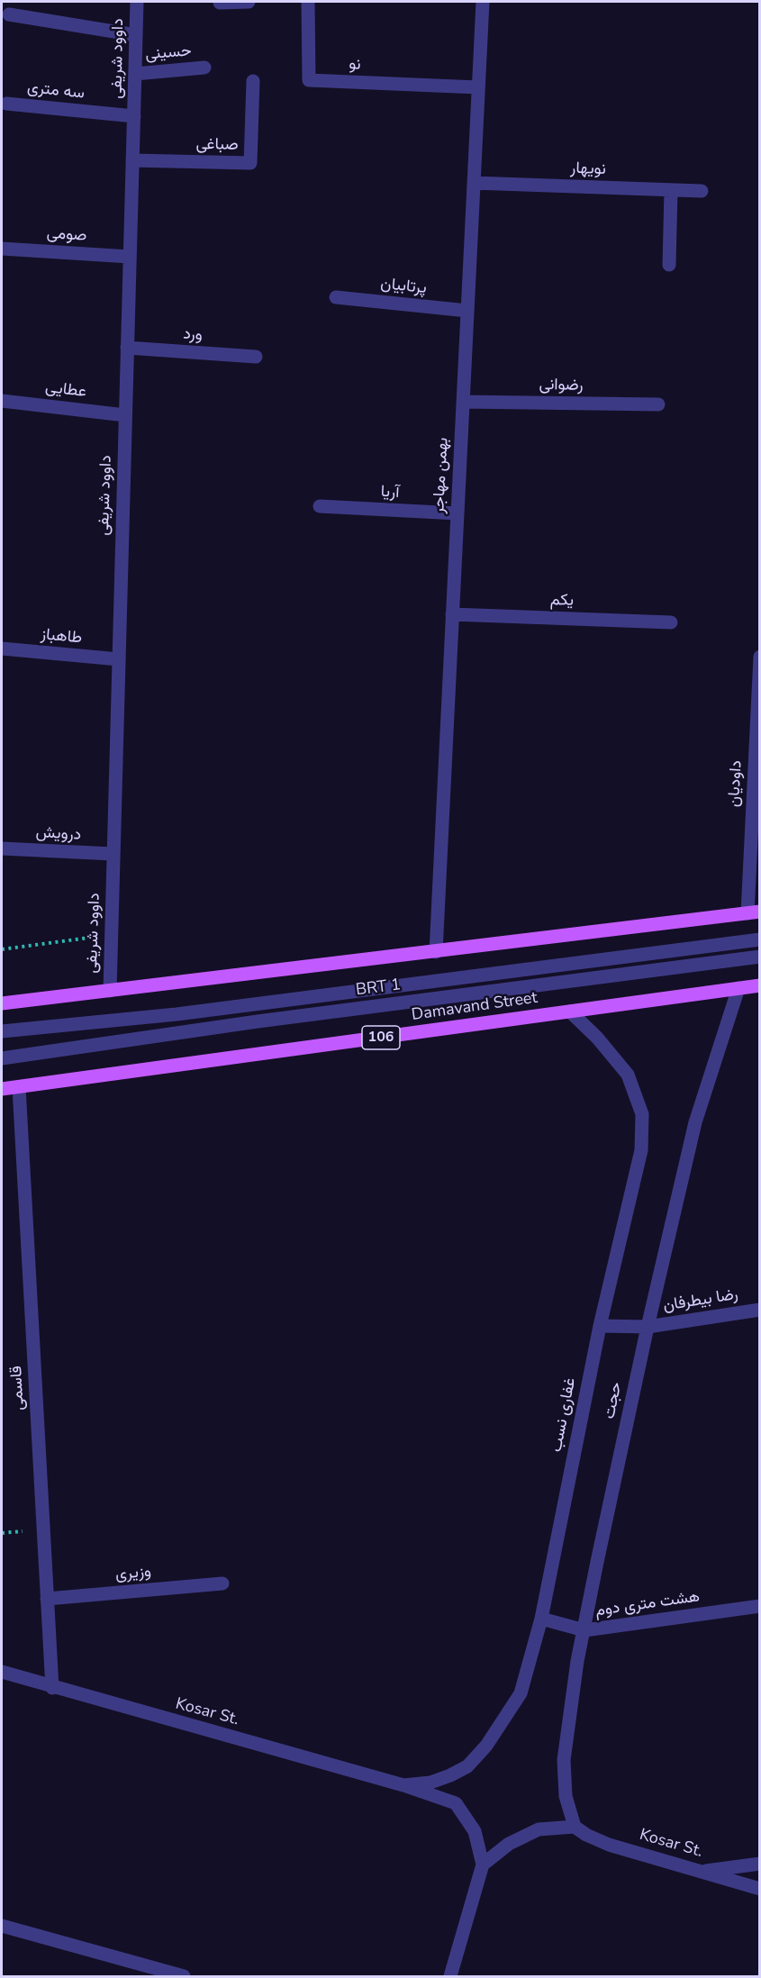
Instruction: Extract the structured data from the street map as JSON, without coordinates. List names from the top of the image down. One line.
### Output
{"streets":{"main road":["Damavand Street","106"],"street":["حسینی","داوود شریفی","نو","سه متری","صباغی","نویهار","صومی","پرتابیان","ورد","رضوانی","عطایی","بهمن مهاجر","آریا","یکم","طاهباز","داودیان","درویش","BRT 1","رضا بیطرفان","قاسمی","حجت","غفاری نسب","وزیری","هشت متری دوم","Kosar St."]},"crossings":[["حسینی","داوود شریفی"],["داوود شریفی","سه متری"],["داوود شریفی","صباغی"],["داوود شریفی","صومی"],["داوود شریفی","ورد"],["داوود شریفی","عطایی"],["داوود شریفی","طاهباز"],["داوود شریفی","درویش"],["نو","بهمن مهاجر"],["نویهار","بهمن مهاجر"],["پرتابیان","بهمن مهاجر"],["رضوانی","بهمن مهاجر"],["بهمن مهاجر","آریا"],["بهمن مهاجر","یکم"],["Damavand Street","قاسمی"],["Damavand Street","حجت"],["Damavand Street","غفاری نسب"],["رضا بیطرفان","حجت"],["رضا بیطرفان","غفاری نسب"],["قاسمی","وزیری"],["قاسمی","Kosar St."],["حجت","هشت متری دوم"],["حجت","Kosar St."],["غفاری نسب","هشت متری دوم"],["غفاری نسب","Kosar St."]]}
